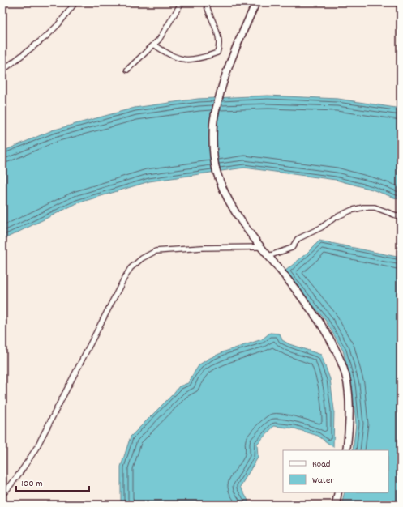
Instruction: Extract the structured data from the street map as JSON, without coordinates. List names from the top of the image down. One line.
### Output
{"legend":["Road","Water"],"scale_bar":"100 m"}
